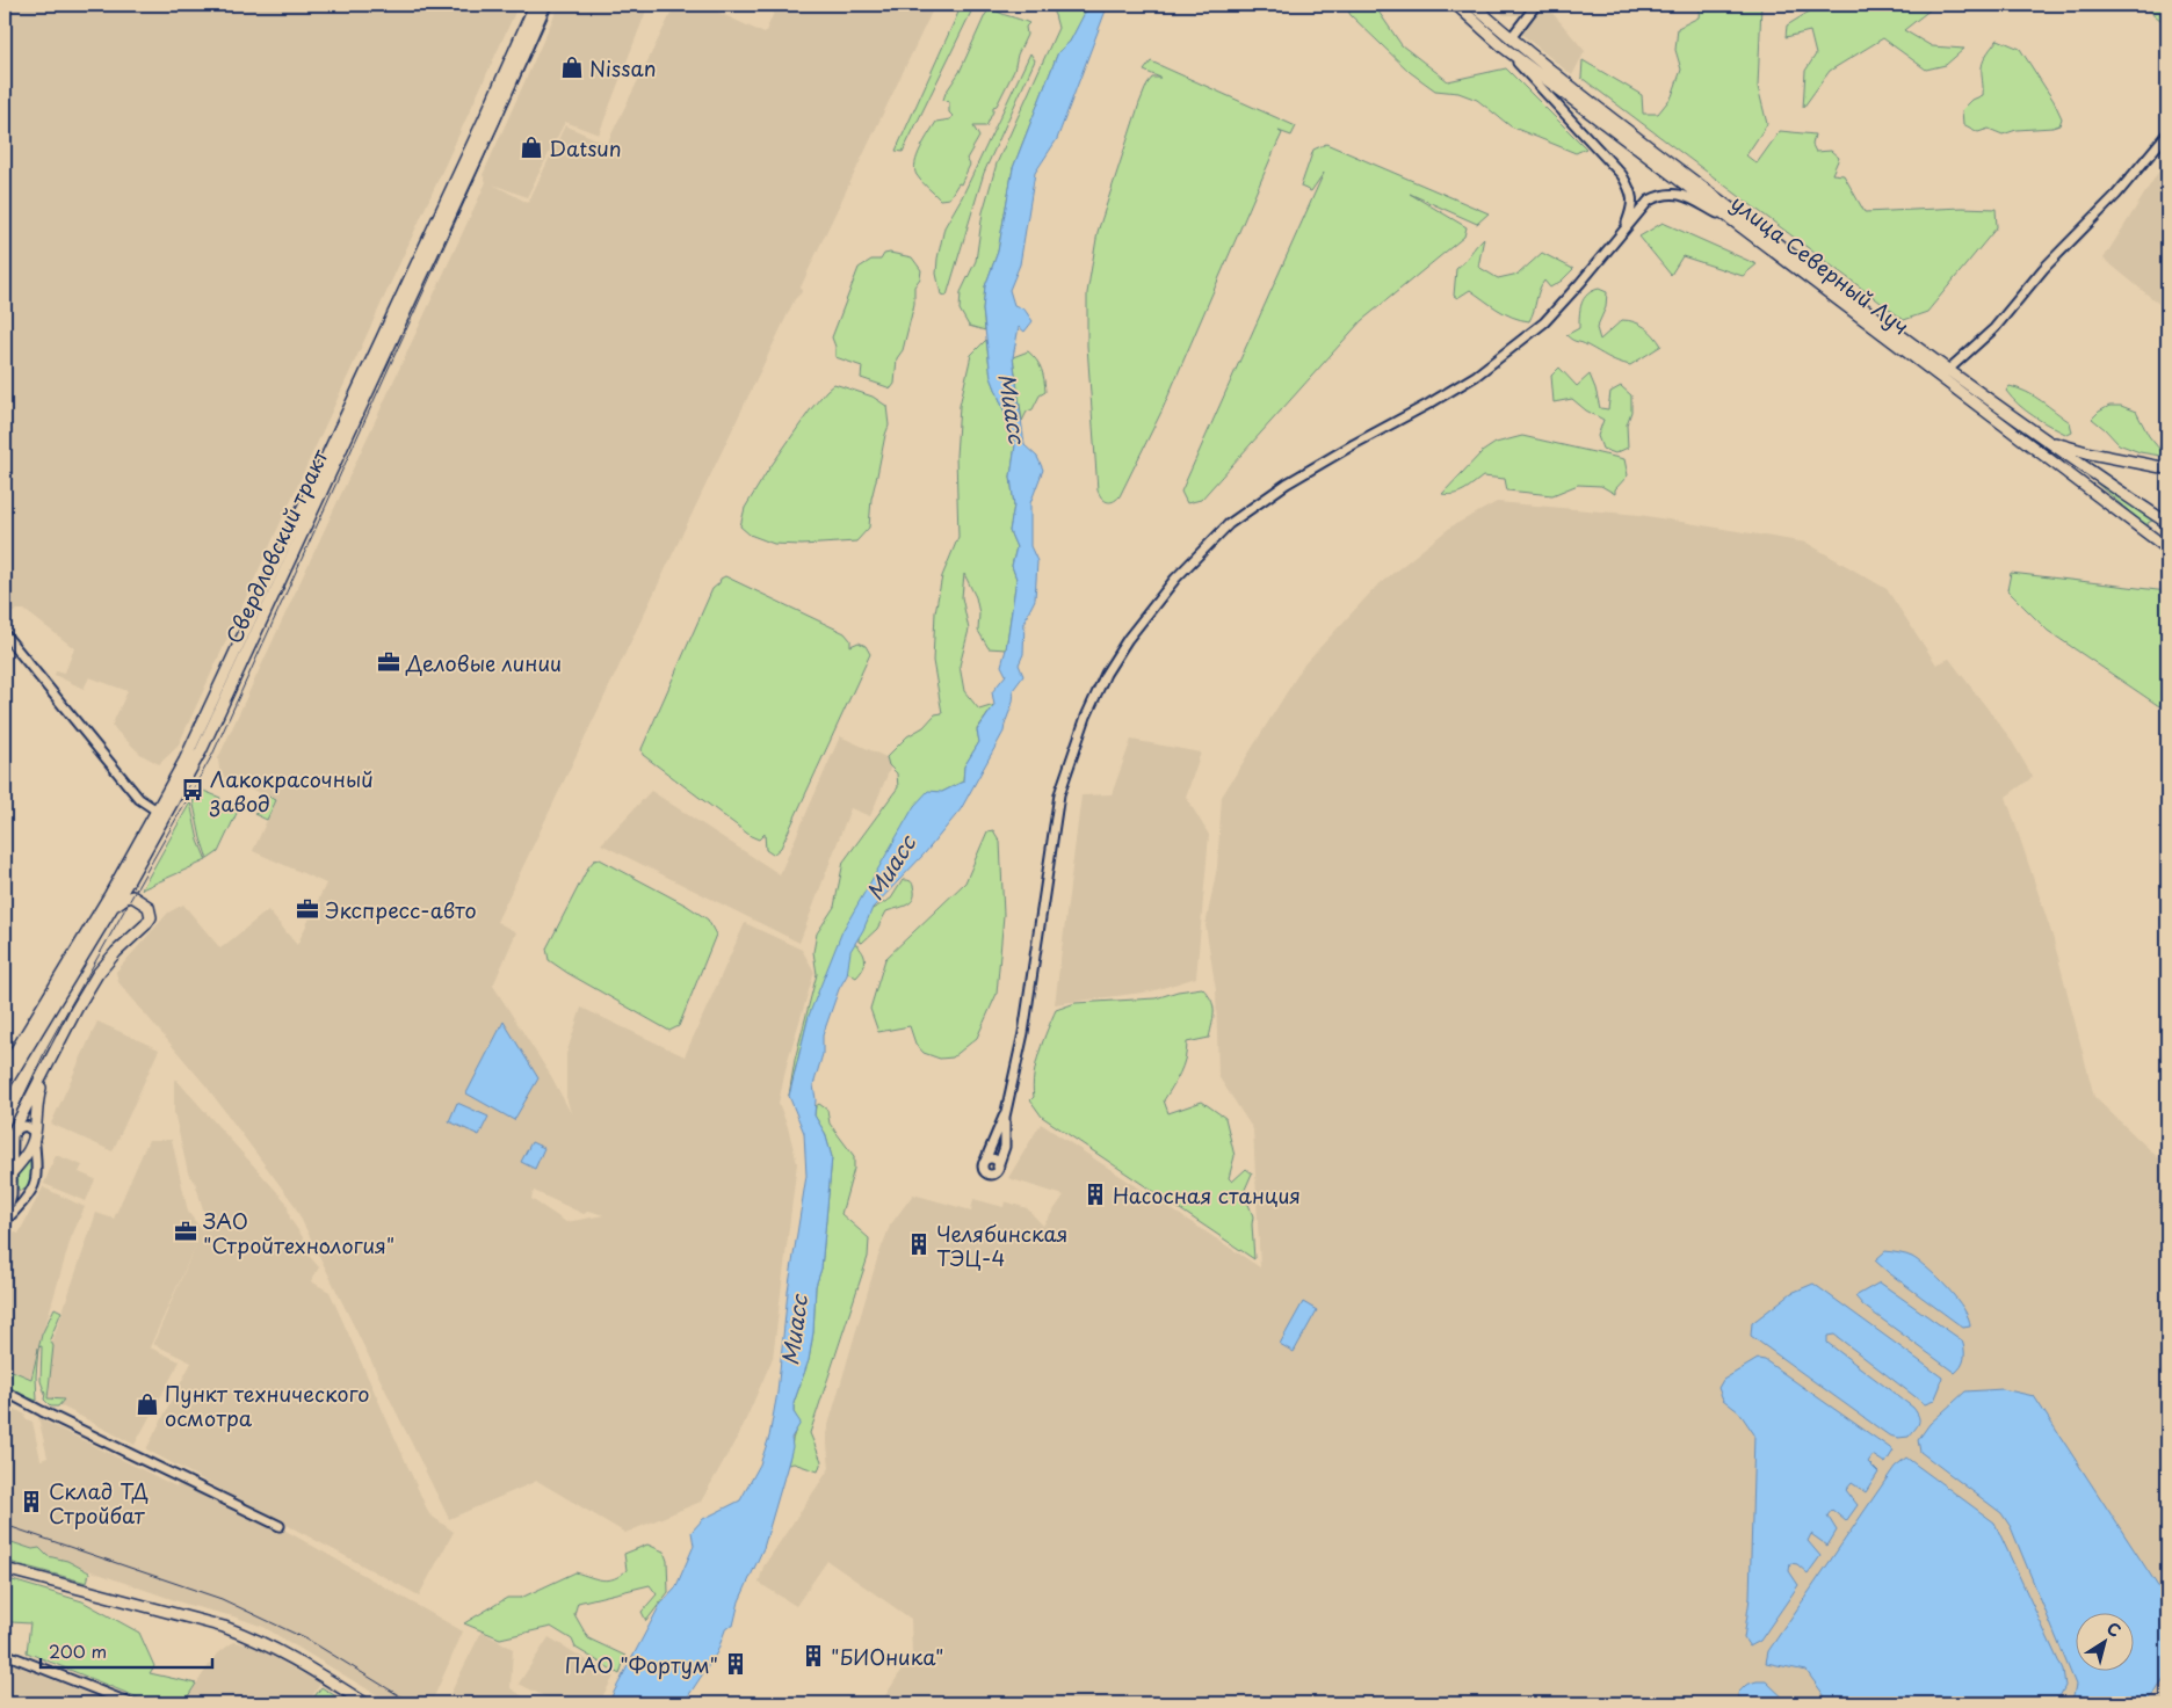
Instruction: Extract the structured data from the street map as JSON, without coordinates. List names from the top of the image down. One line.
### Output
{"streets":{"main road":["улица Северный Луч","Свердловский тракт"]},"water":["Миасс"],"places":{"shop":["Nissan","Datsun","Пункт технического осмотра"],"office":["Деловые линии","Экспресс-авто","ЗАО \"Стройтехнология\""],"bus stop":["Лакокрасочный завод"],"building":["Насосная станция","Челябинская ТЭЦ-4","Склад ТД Стройбат","\"БИОника\"","ПАО \"Фортум\""]},"scale_bar":"200 m","north":"top right"}
